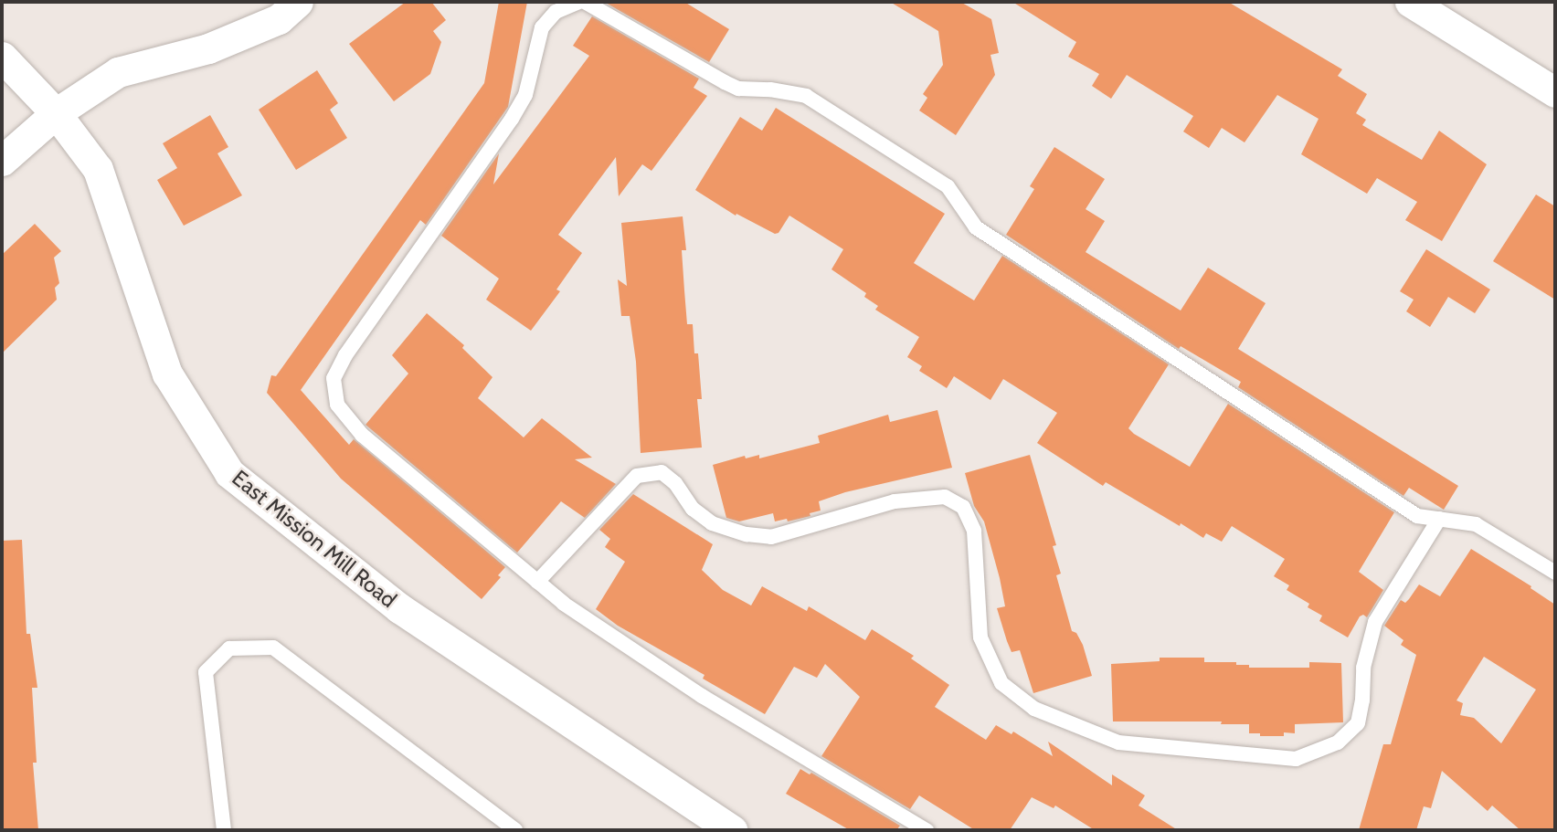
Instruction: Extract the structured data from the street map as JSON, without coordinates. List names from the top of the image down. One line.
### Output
{"streets":{"street":["East Mission Mill Road"]}}
